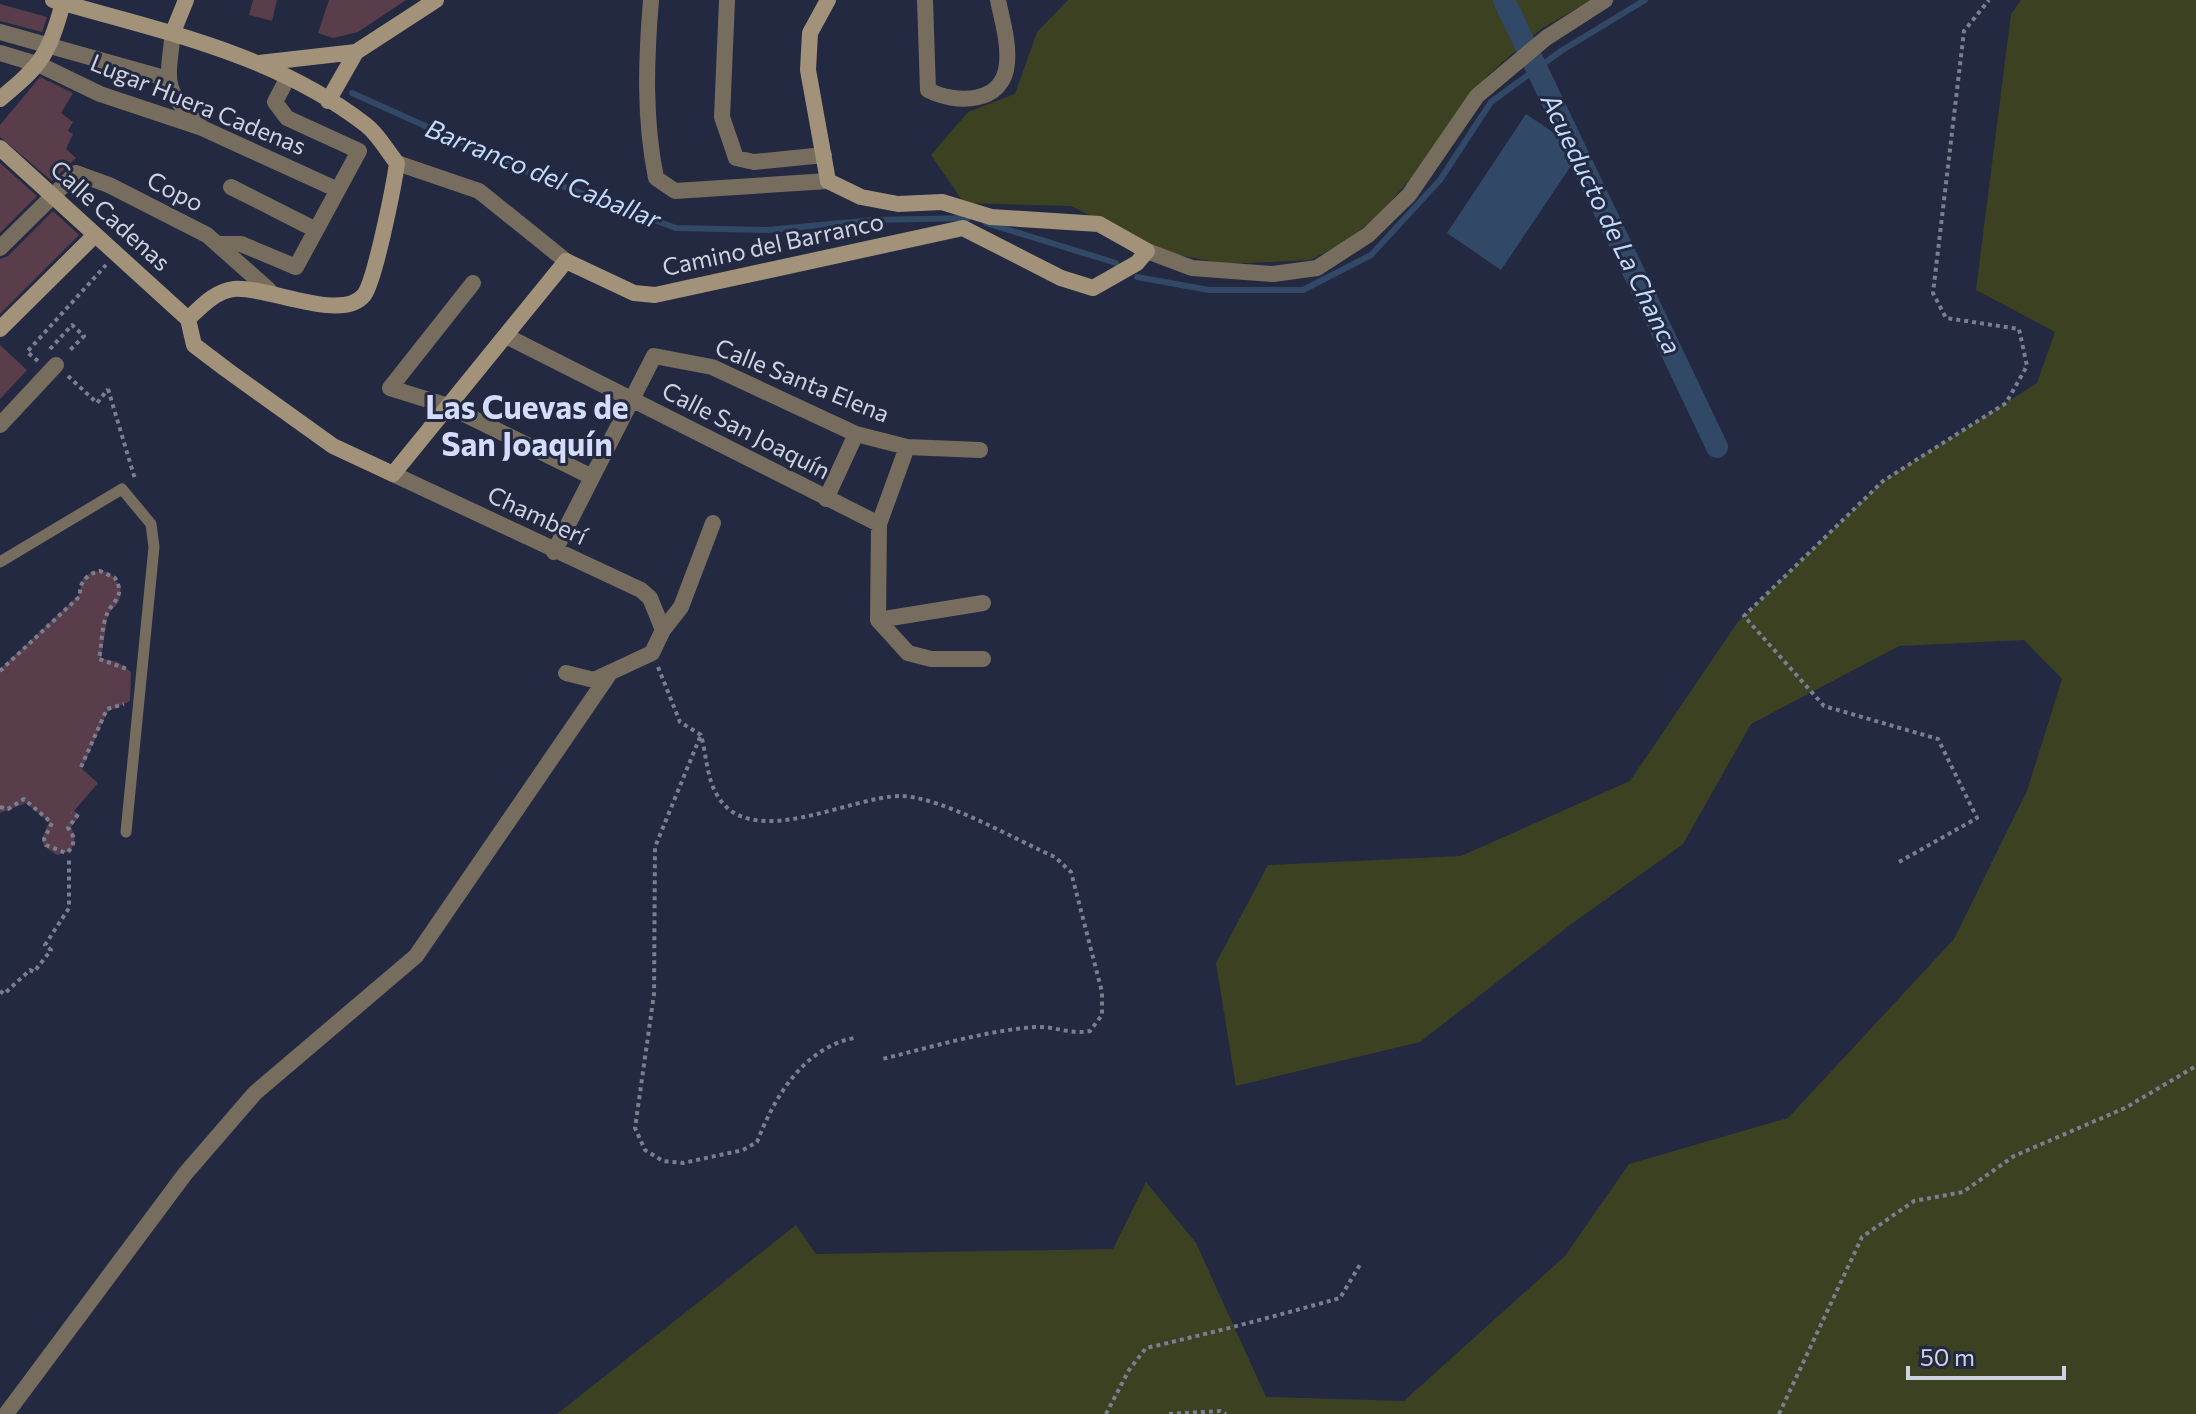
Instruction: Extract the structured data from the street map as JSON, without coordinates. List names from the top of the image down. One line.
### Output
{"streets":{"street":["Lugar Huera Cadenas","Copo","Calle Cadenas","Camino del Barranco","Calle Santa Elena","Calle San Joaquín","Chamberí"]},"crossings":[["Copo","Calle Cadenas"],["Calle Cadenas","Chamberí"],["Calle Santa Elena","Calle San Joaquín"]],"districts":["Las Cuevas de San Joaquín"],"water":["Barranco del Caballar","Acueducto de La Chanca"],"scale_bar":"50 m"}
